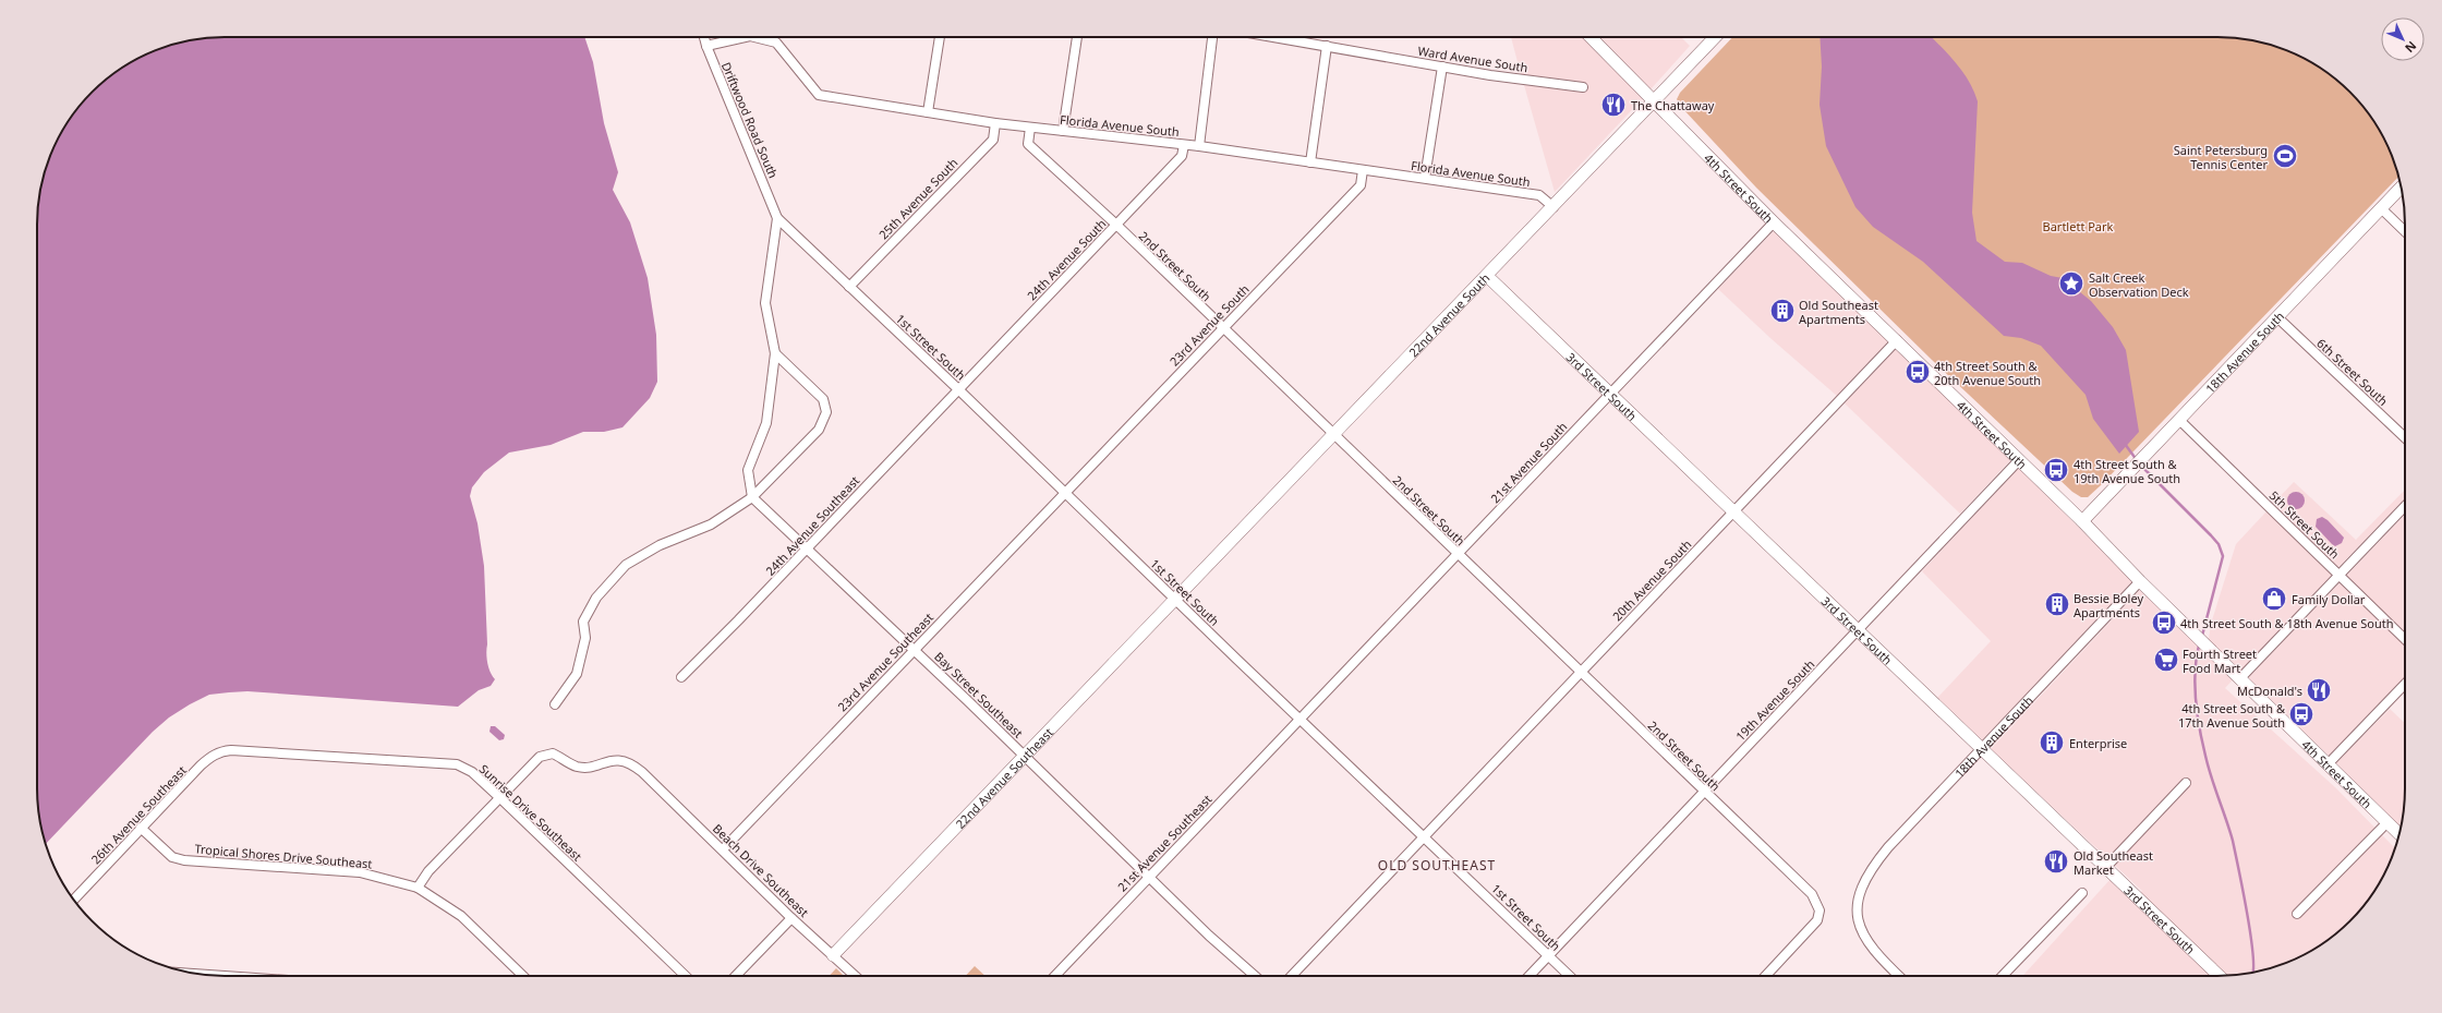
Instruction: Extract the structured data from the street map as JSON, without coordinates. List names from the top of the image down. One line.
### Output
{"streets":{"street":["Ward Avenue South","Driftwood Road South","Florida Avenue South","4th Street South","25th Avenue South","24th Avenue South","2nd Street South","22nd Avenue South","23rd Avenue South","1st Street South","18th Avenue South","6th Street South","3rd Street South","21st Avenue South","5th Street South","24th Avenue Southeast","20th Avenue South","23rd Avenue Southeast","Bay Street Southeast","19th Avenue South","22nd Avenue Southeast","Sunrise Drive Southeast","26th Avenue Southeast","21st Avenue Southeast","Tropical Shores Drive Southeast","Beach Drive Southeast"]},"crossings":[["Driftwood Road South","Florida Avenue South"],["Driftwood Road South","1st Street South"],["Florida Avenue South","25th Avenue South"],["Florida Avenue South","24th Avenue South"],["Florida Avenue South","2nd Street South"],["Florida Avenue South","22nd Avenue South"],["Florida Avenue South","23rd Avenue South"],["4th Street South","22nd Avenue South"],["4th Street South","18th Avenue South"],["4th Street South","21st Avenue South"],["4th Street South","20th Avenue South"],["4th Street South","19th Avenue South"],["25th Avenue South","1st Street South"],["24th Avenue South","2nd Street South"],["24th Avenue South","1st Street South"],["24th Avenue South","24th Avenue Southeast"],["2nd Street South","22nd Avenue South"],["2nd Street South","23rd Avenue South"],["2nd Street South","21st Avenue South"],["2nd Street South","20th Avenue South"],["2nd Street South","19th Avenue South"],["22nd Avenue South","1st Street South"],["22nd Avenue South","3rd Street South"],["22nd Avenue South","22nd Avenue Southeast"],["23rd Avenue South","1st Street South"],["23rd Avenue South","23rd Avenue Southeast"],["1st Street South","21st Avenue South"],["1st Street South","24th Avenue Southeast"],["1st Street South","20th Avenue South"],["1st Street South","23rd Avenue Southeast"],["1st Street South","19th Avenue South"],["1st Street South","22nd Avenue Southeast"],["1st Street South","21st Avenue Southeast"],["18th Avenue South","6th Street South"],["18th Avenue South","3rd Street South"],["18th Avenue South","5th Street South"],["3rd Street South","21st Avenue South"],["3rd Street South","20th Avenue South"],["3rd Street South","19th Avenue South"],["21st Avenue South","21st Avenue Southeast"],["24th Avenue Southeast","Bay Street Southeast"],["23rd Avenue Southeast","Bay Street Southeast"],["23rd Avenue Southeast","Beach Drive Southeast"],["Bay Street Southeast","22nd Avenue Southeast"],["Bay Street Southeast","21st Avenue Southeast"],["22nd Avenue Southeast","Beach Drive Southeast"],["Sunrise Drive Southeast","26th Avenue Southeast"],["Sunrise Drive Southeast","Beach Drive Southeast"],["26th Avenue Southeast","Tropical Shores Drive Southeast"]],"districts":["OLD SOUTHEAST"],"parks":["Bartlett Park"],"places":{"restaurant":["The Chattaway","McDonald's","Old Southeast Market"],"sports":["Saint Petersburg Tennis Center"],"place":["Salt Creek Observation Deck"],"building":["Old Southeast Apartments","Bessie Boley Apartments","Enterprise"],"bus stop":["4th Street South & 20th Avenue South","4th Street South & 19th Avenue South","4th Street South & 18th Avenue South","4th Street South & 17th Avenue South"],"shop":["Family Dollar"],"supermarket":["Fourth Street Food Mart"]},"north":"bottom right"}
